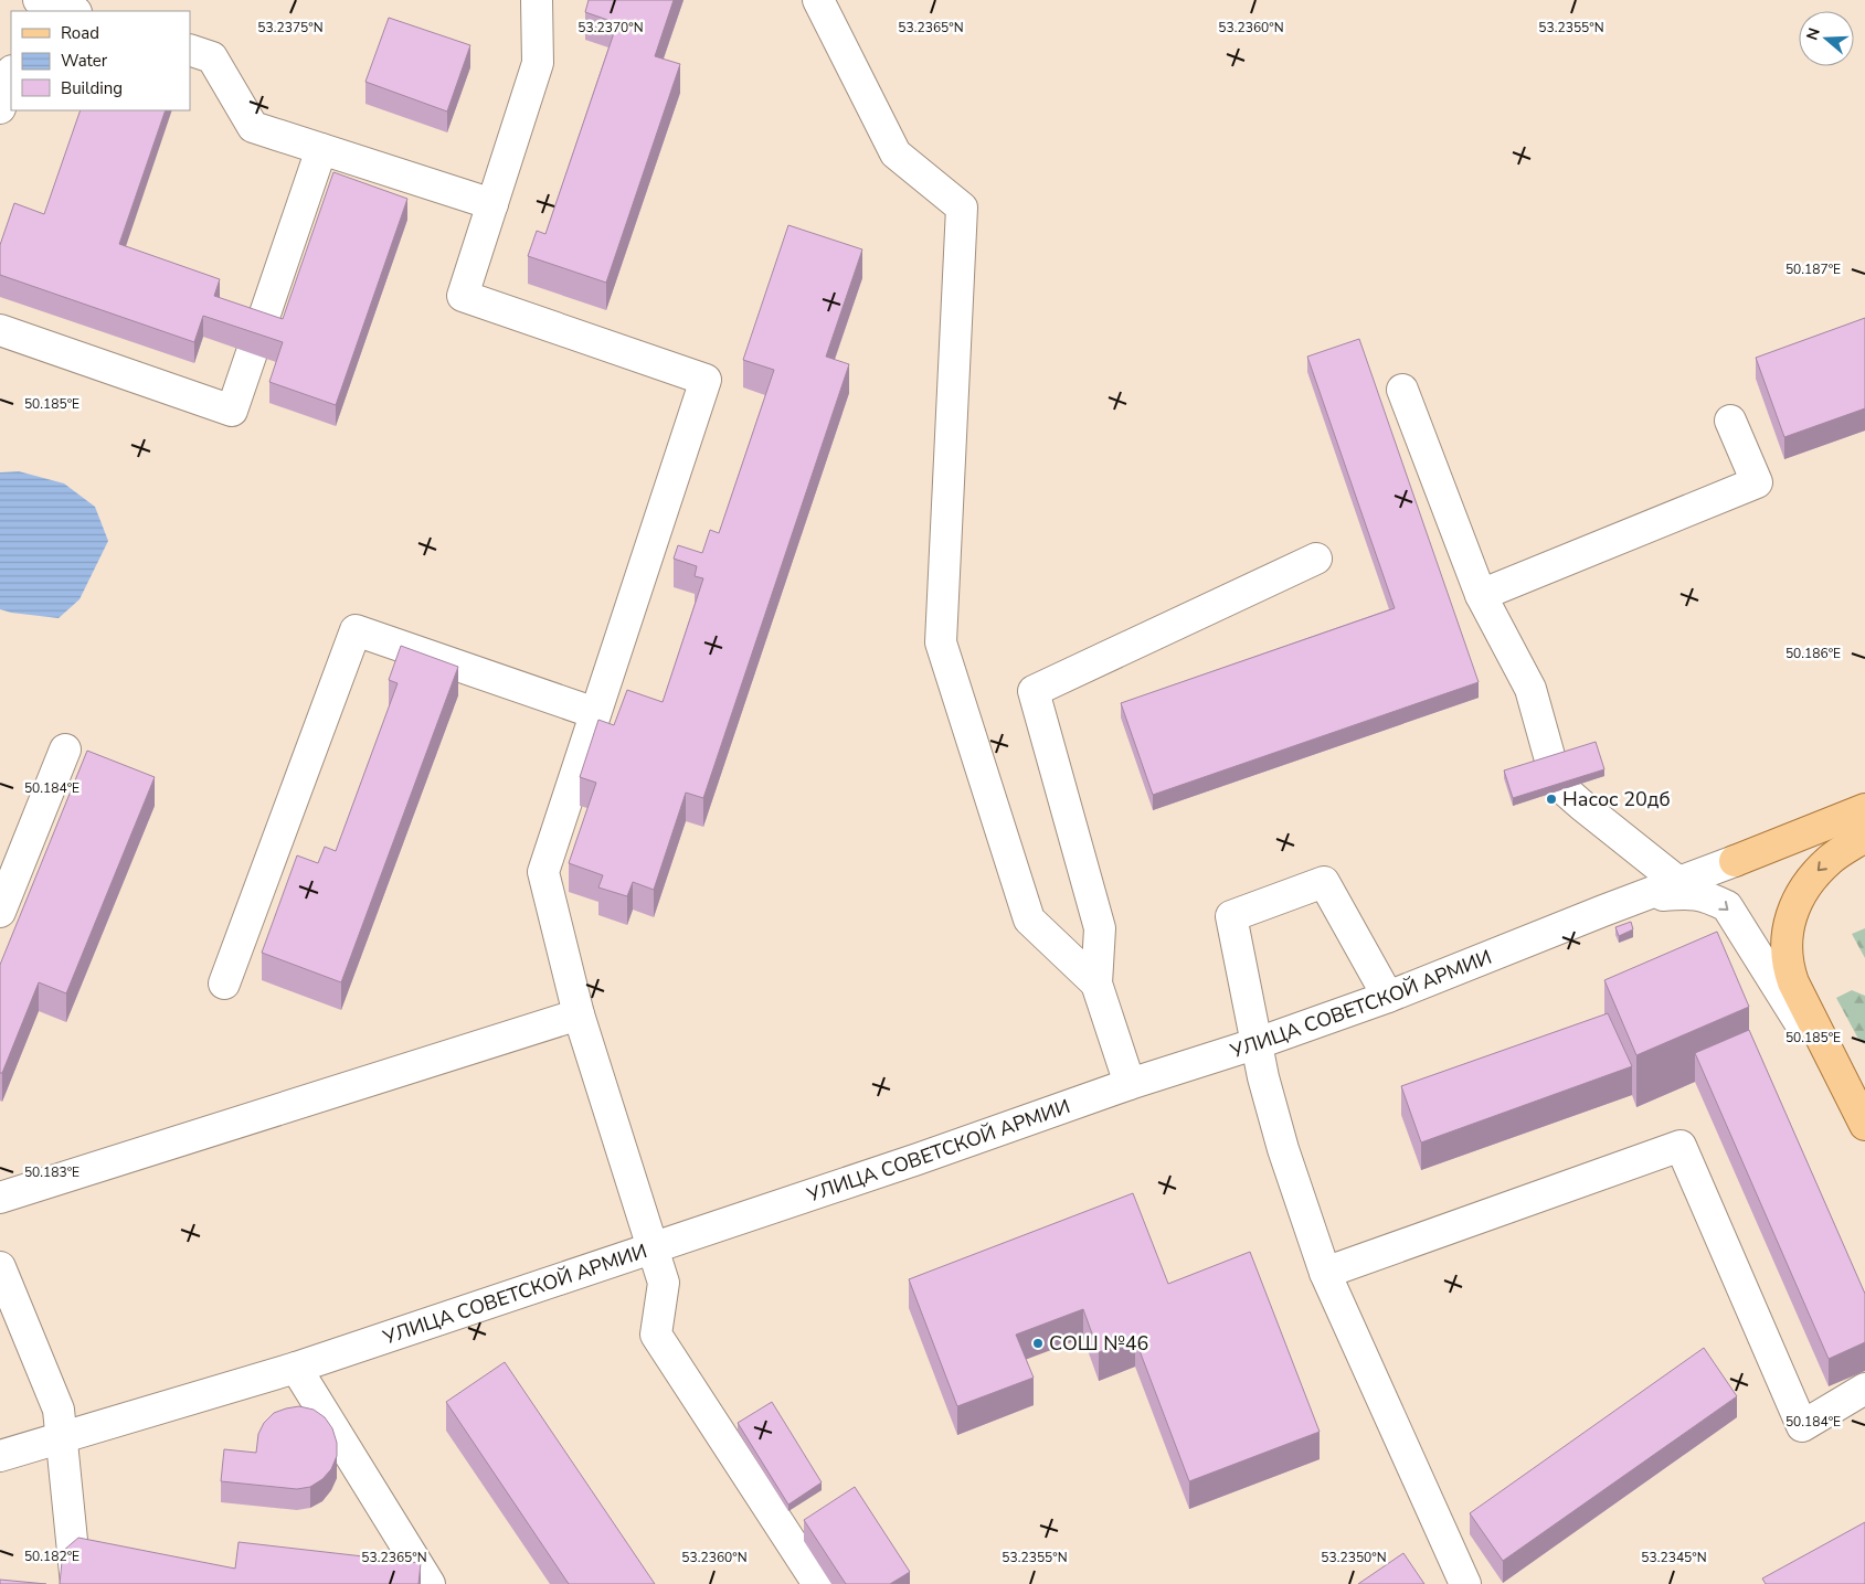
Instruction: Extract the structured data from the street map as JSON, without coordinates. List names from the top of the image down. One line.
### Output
{"streets":{"main road":["УЛИЦА СОВЕТСКОЙ АРМИИ"]},"places":["Насос 20дб","СОШ №46"],"legend":["Road","Water","Building"],"north":"left","coordinates":["53.2375°N","53.2370°N","53.2365°N","53.2360°N","53.2355°N","50.187°E","50.185°E","50.186°E","50.184°E","50.183°E","50.182°E","53.2350°N","53.2345°N"]}
